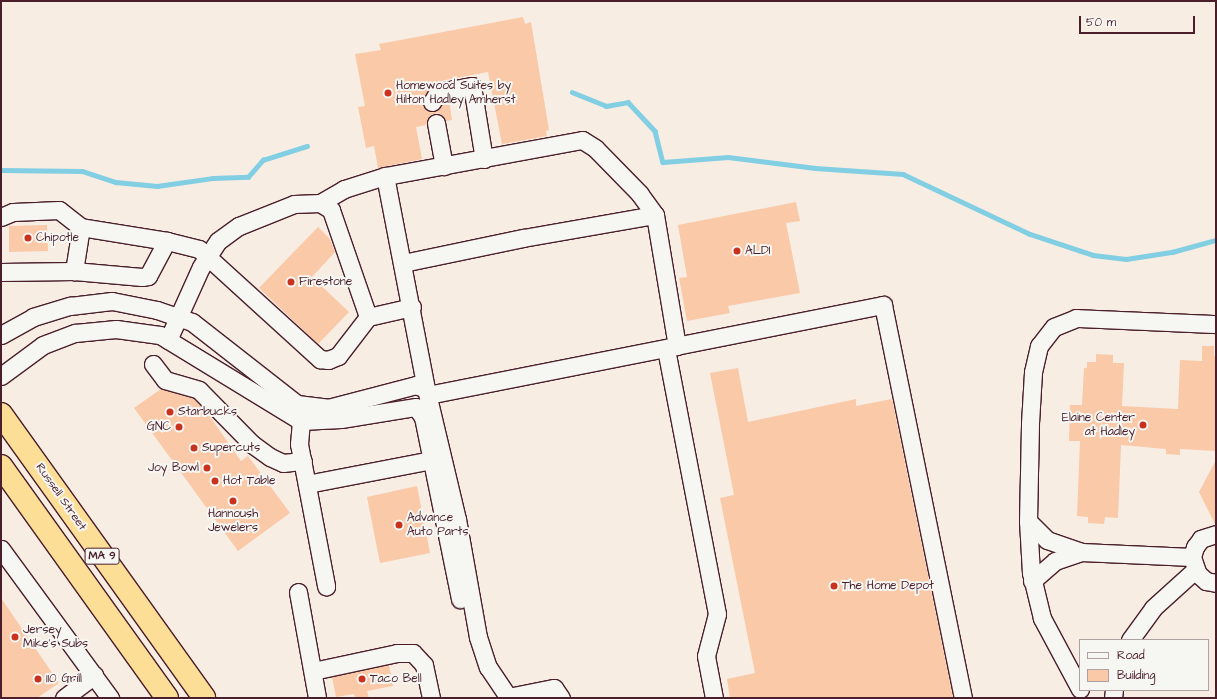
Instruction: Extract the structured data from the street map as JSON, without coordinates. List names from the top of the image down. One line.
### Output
{"streets":{"highway":["Russell Street","MA 9"]},"places":["Homewood Suites by Hilton Hadley Amherst","Chipotle","ALDI","Firestone","Starbucks","Elaine Center at Hadley","GNC","Supercuts","Joy Bowl","Hot Table","Hannoush Jewelers","Advance Auto Parts","The Home Depot","Jersey Mike's Subs","110 Grill","Taco Bell"],"legend":["Road","Building"],"scale_bar":"50 m"}
